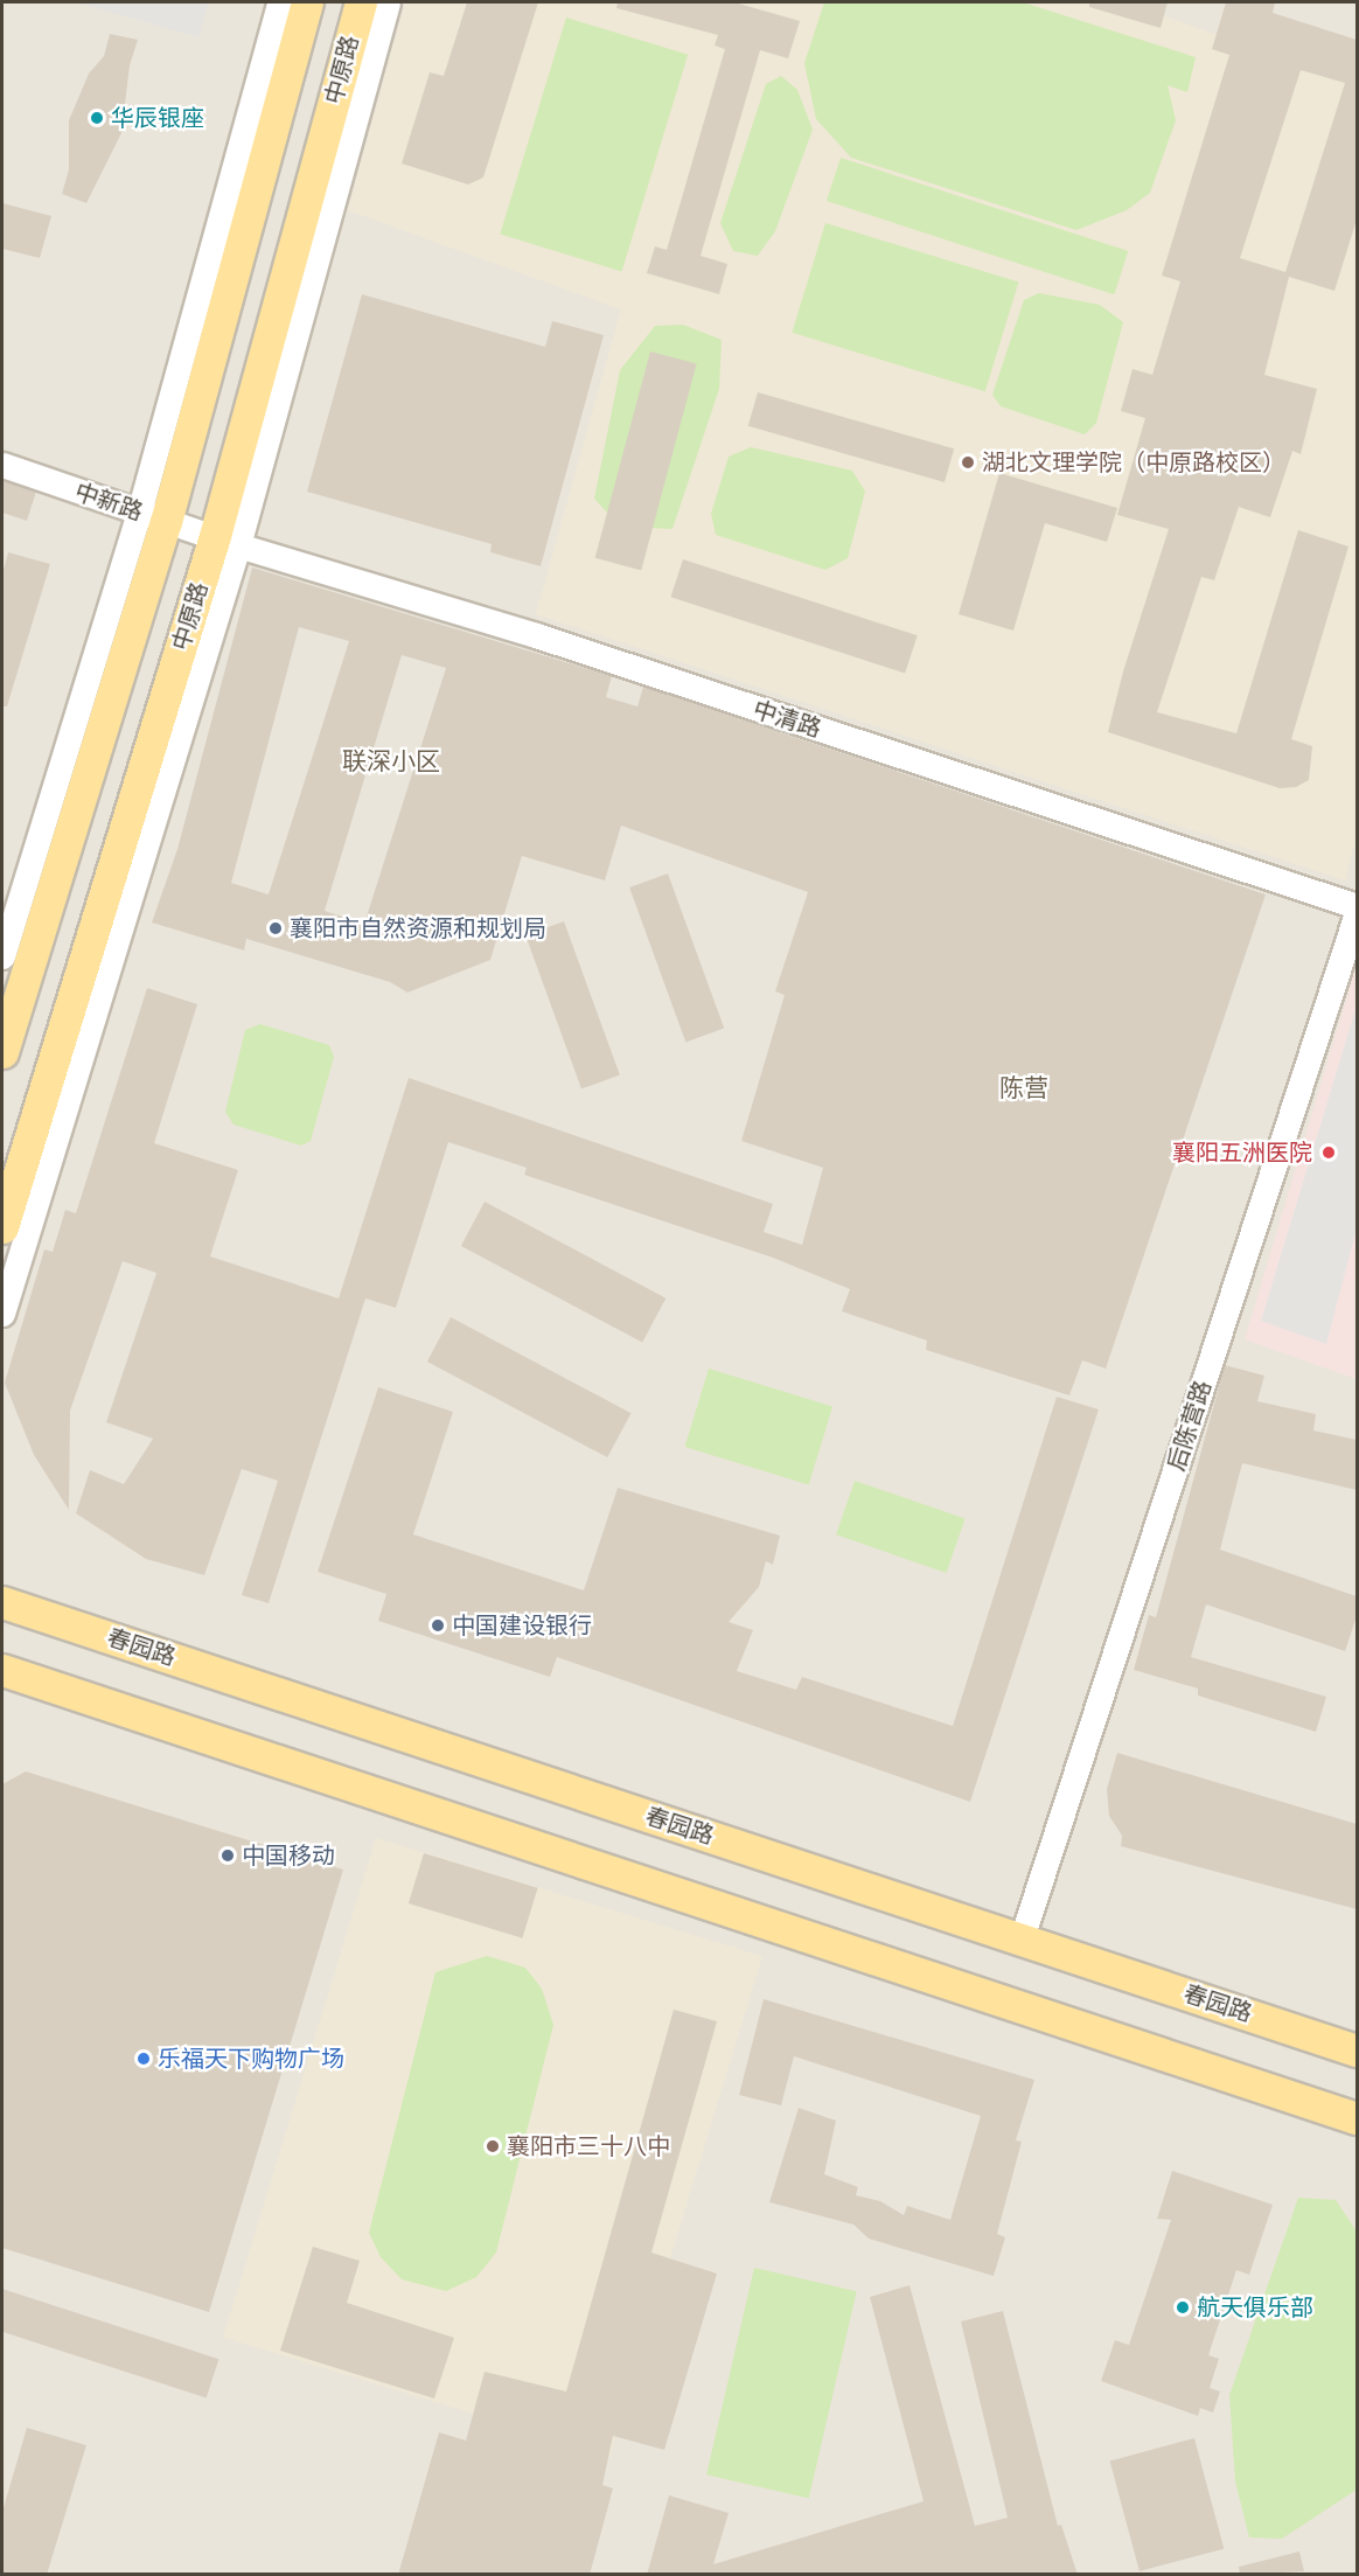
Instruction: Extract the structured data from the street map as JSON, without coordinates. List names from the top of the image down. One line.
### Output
{"streets":{"main road":["中原路","春园路"],"street":["中新路","中清路","后陈营路"]},"crossings":[["中原路","中新路"],["中原路","中清路"],["中新路","中清路"],["后陈营路","春园路"]],"districts":["联深小区","陈营"],"places":["华辰银座","湖北文理学院（中原路校区）","襄阳市自然资源和规划局","襄阳五洲医院","中国建设银行","中国移动","乐福天下购物广场","襄阳市三十八中","航天俱乐部"]}
